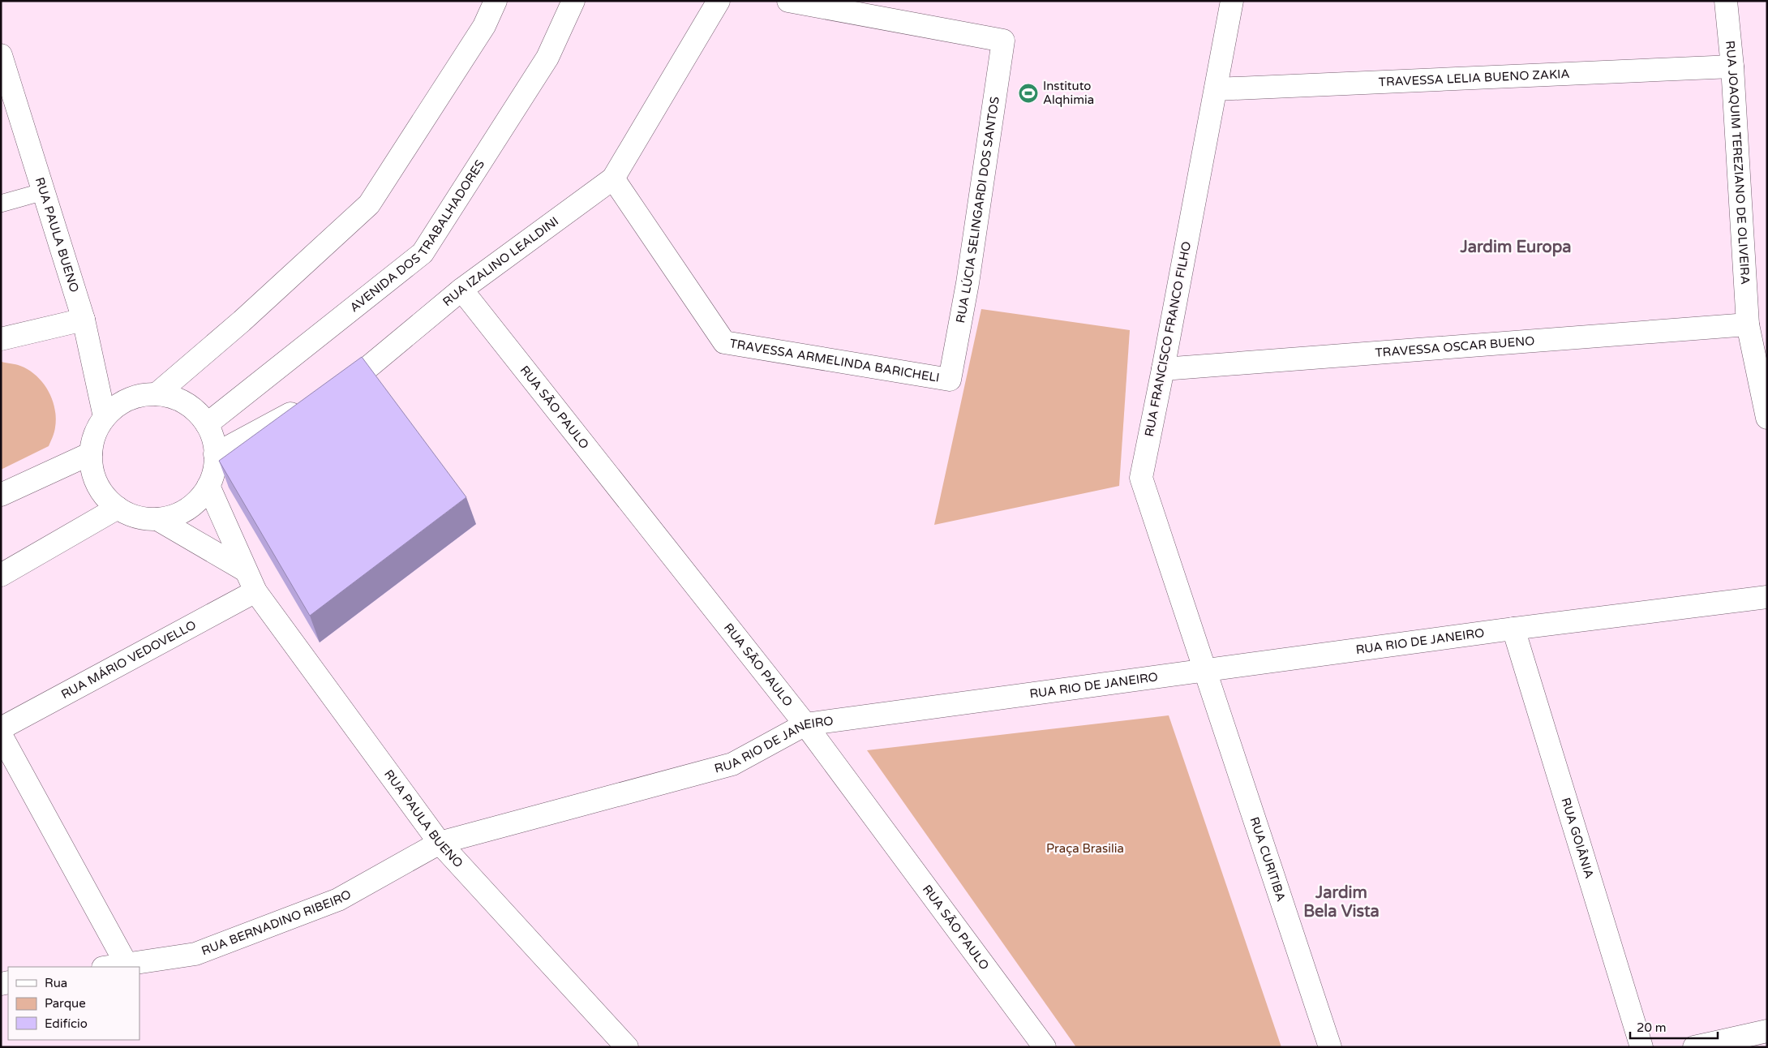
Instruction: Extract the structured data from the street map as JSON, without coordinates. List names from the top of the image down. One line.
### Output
{"streets":{"street":["TRAVESSA LELIA BUENO ZAKIA","RUA JOAQUIM TEREZIANO DE OLIVEIRA","RUA LÚCIA SELINGARDI DOS SANTOS","AVENIDA DOS TRABALHADORES","RUA PAULA BUENO","RUA IZALINO LEALDINI","RUA FRANCISCO FRANCO FILHO","TRAVESSA OSCAR BUENO","TRAVESSA ARMELINDA BARICHELI","RUA SÃO PAULO","RUA RIO DE JANEIRO","RUA MÁRIO VEDOVELLO","RUA GOIÂNIA","RUA CURITIBA","RUA BERNADINO RIBEIRO"]},"crossings":[["TRAVESSA LELIA BUENO ZAKIA","RUA JOAQUIM TEREZIANO DE OLIVEIRA"],["TRAVESSA LELIA BUENO ZAKIA","RUA FRANCISCO FRANCO FILHO"],["RUA JOAQUIM TEREZIANO DE OLIVEIRA","TRAVESSA OSCAR BUENO"],["RUA LÚCIA SELINGARDI DOS SANTOS","TRAVESSA ARMELINDA BARICHELI"],["AVENIDA DOS TRABALHADORES","RUA PAULA BUENO"],["AVENIDA DOS TRABALHADORES","RUA IZALINO LEALDINI"],["RUA PAULA BUENO","RUA IZALINO LEALDINI"],["RUA PAULA BUENO","RUA RIO DE JANEIRO"],["RUA PAULA BUENO","RUA MÁRIO VEDOVELLO"],["RUA PAULA BUENO","RUA BERNADINO RIBEIRO"],["RUA IZALINO LEALDINI","TRAVESSA ARMELINDA BARICHELI"],["RUA IZALINO LEALDINI","RUA SÃO PAULO"],["RUA FRANCISCO FRANCO FILHO","TRAVESSA OSCAR BUENO"],["RUA FRANCISCO FRANCO FILHO","RUA RIO DE JANEIRO"],["RUA FRANCISCO FRANCO FILHO","RUA CURITIBA"],["RUA SÃO PAULO","RUA RIO DE JANEIRO"],["RUA RIO DE JANEIRO","RUA GOIÂNIA"],["RUA RIO DE JANEIRO","RUA CURITIBA"],["RUA RIO DE JANEIRO","RUA BERNADINO RIBEIRO"]],"districts":["Jardim Europa","Jardim Bela Vista"],"parks":["Praça Brasilia"],"places":{"sports":["Instituto Alqhimia"]},"legend":["Rua","Parque","Edifício"],"scale_bar":"20 m"}
